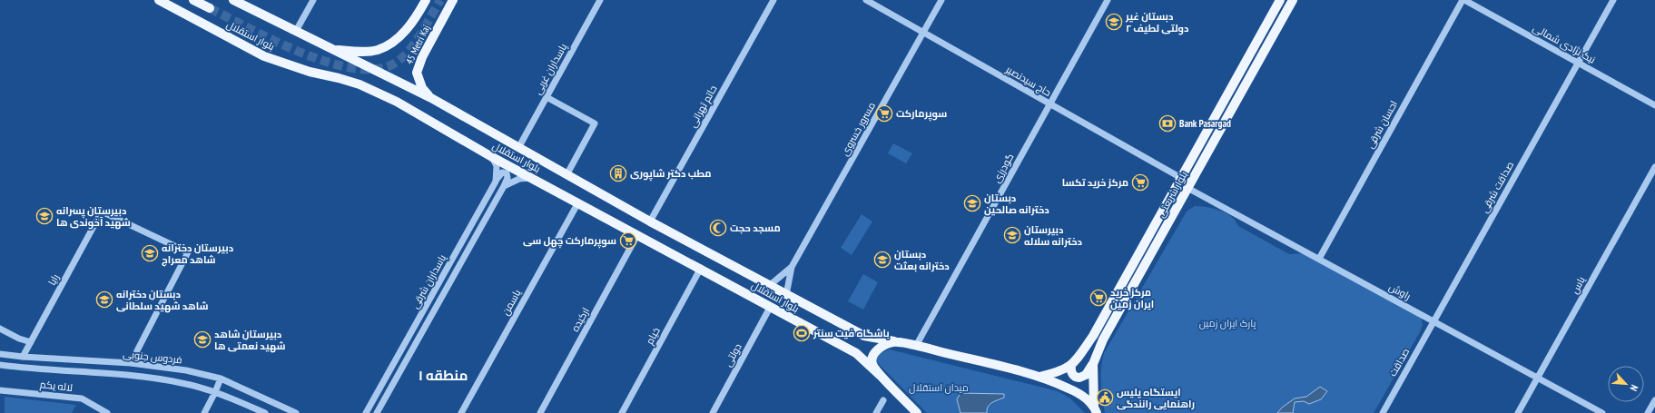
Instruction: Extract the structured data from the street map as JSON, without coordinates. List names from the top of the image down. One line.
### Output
{"streets":{"main road":["بلوار استقلال","45 Metri Kaj","بلوار شریعتی"],"street":["نیک نژادی شمالی","پاسداران غربی","حاج سیدنصیر","حاتم تهرانی","احسان شرقی","مسرور خسروی","گودرزی","صداقت شرقی","رایا","پاسداران شرقی","یاس","راوش","یاسمن","ارکیده","خیام","دولتی","فردوس جنوبی","صداقت","لاله یکم"]},"crossings":[["بلوار استقلال","45 Metri Kaj"],["بلوار استقلال","پاسداران غربی"],["بلوار استقلال","حاتم تهرانی"],["بلوار استقلال","پاسداران شرقی"],["بلوار استقلال","یاسمن"],["بلوار استقلال","ارکیده"],["بلوار استقلال","خیام"],["بلوار استقلال","دولتی"],["نیک نژادی شمالی","احسان شرقی"],["نیک نژادی شمالی","صداقت شرقی"],["حاج سیدنصیر","مسرور خسروی"],["حاج سیدنصیر","گودرزی"],["حاج سیدنصیر","بلوار شریعتی"],["احسان شرقی","راوش"],["صداقت شرقی","راوش"],["صداقت شرقی","صداقت"],["بلوار شریعتی","راوش"],["رایا","فردوس جنوبی"],["یاس","راوش"],["راوش","صداقت"]],"districts":["منطقه ۱"],"parks":["پارک ایران زمین","میدان استقلال"],"places":{"school or university":["دبستان غیر دولتی لطیف ۲","دبستان دخترانه صالحین","دبیرستان پسرانه شهید آخوندی ها","دبیرستان دخترانه سلاله","دبیرستان دخترانه شاهد معراج","دبستان دخترانه بعثت","دبستان دخترانه شاهد شهید سلطانی","دبیرستان شاهد شهید نعمتی ها"],"supermarket":["سوپرمارکت","مرکز خرید تکسا","سوپرمارکت چهل سی","مرکز خرید ایران زمین"],"bank":["Bank Pasargad"],"building":["مطب دکتر شاپوری"],"mosque":["مسجد حجت"],"sports":["باشگاه فیت سنتر"],"public building":["ایستگاه پلیس راهنمایی رانندگی"]},"north":"bottom right"}
